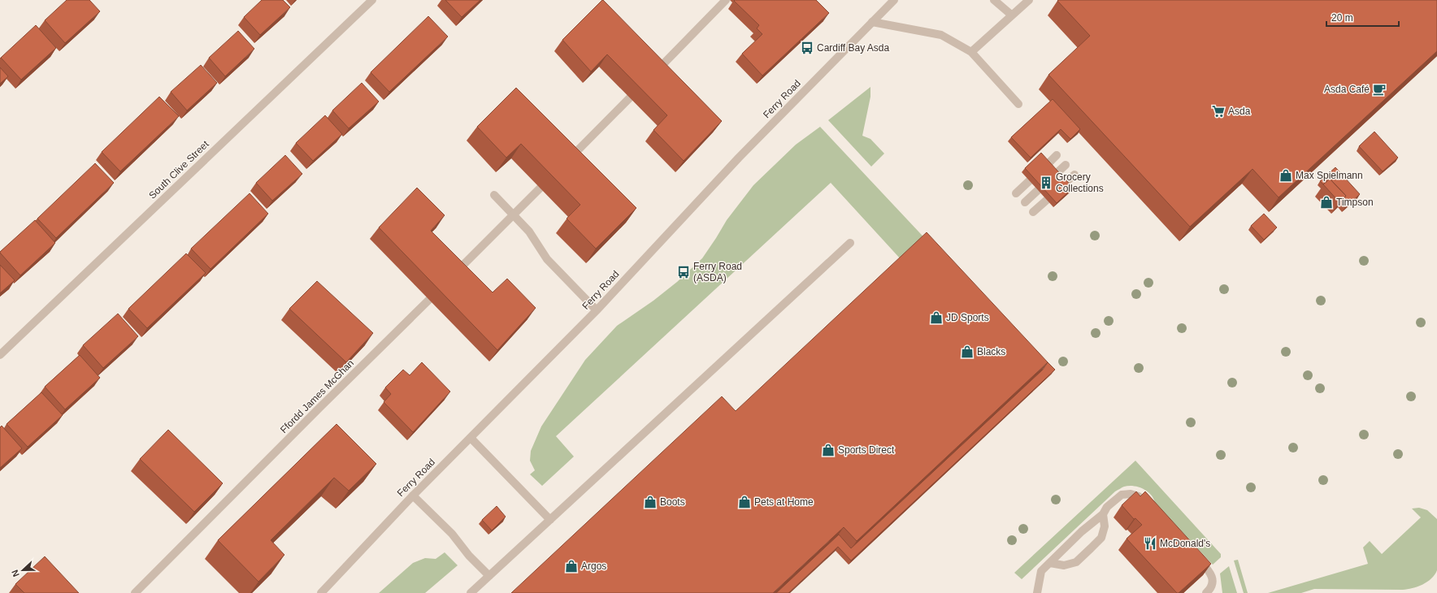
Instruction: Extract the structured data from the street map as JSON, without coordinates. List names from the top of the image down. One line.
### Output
{"streets":{"street":["Ferry Road","South Clive Street","Ffordd James McGhan"]},"places":{"bus stop":["Cardiff Bay Asda","Ferry Road (ASDA)"],"cafe":["Asda Café"],"supermarket":["Asda"],"shop":["Max Spielmann","Timpson","JD Sports","Blacks","Sports Direct","Boots","Pets at Home","Argos"],"building":["Grocery Collections"],"restaurant":["McDonald's"]},"scale_bar":"20 m","north":"left"}
